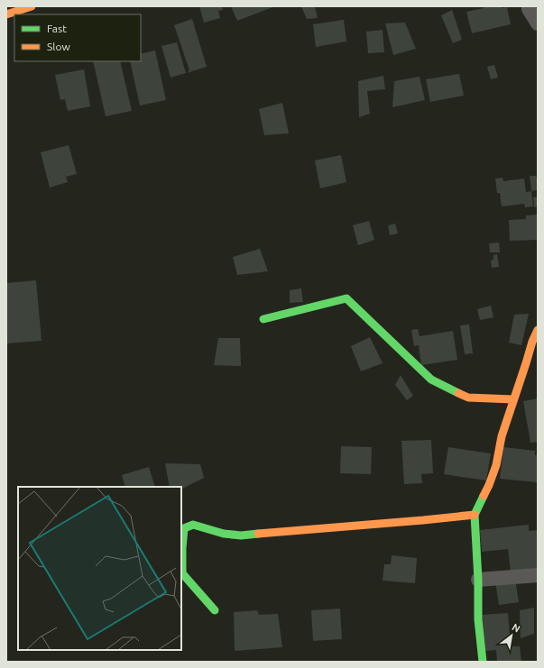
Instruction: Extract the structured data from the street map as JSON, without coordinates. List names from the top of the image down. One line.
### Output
{"legend":["Fast","Slow"],"north":"top right"}
